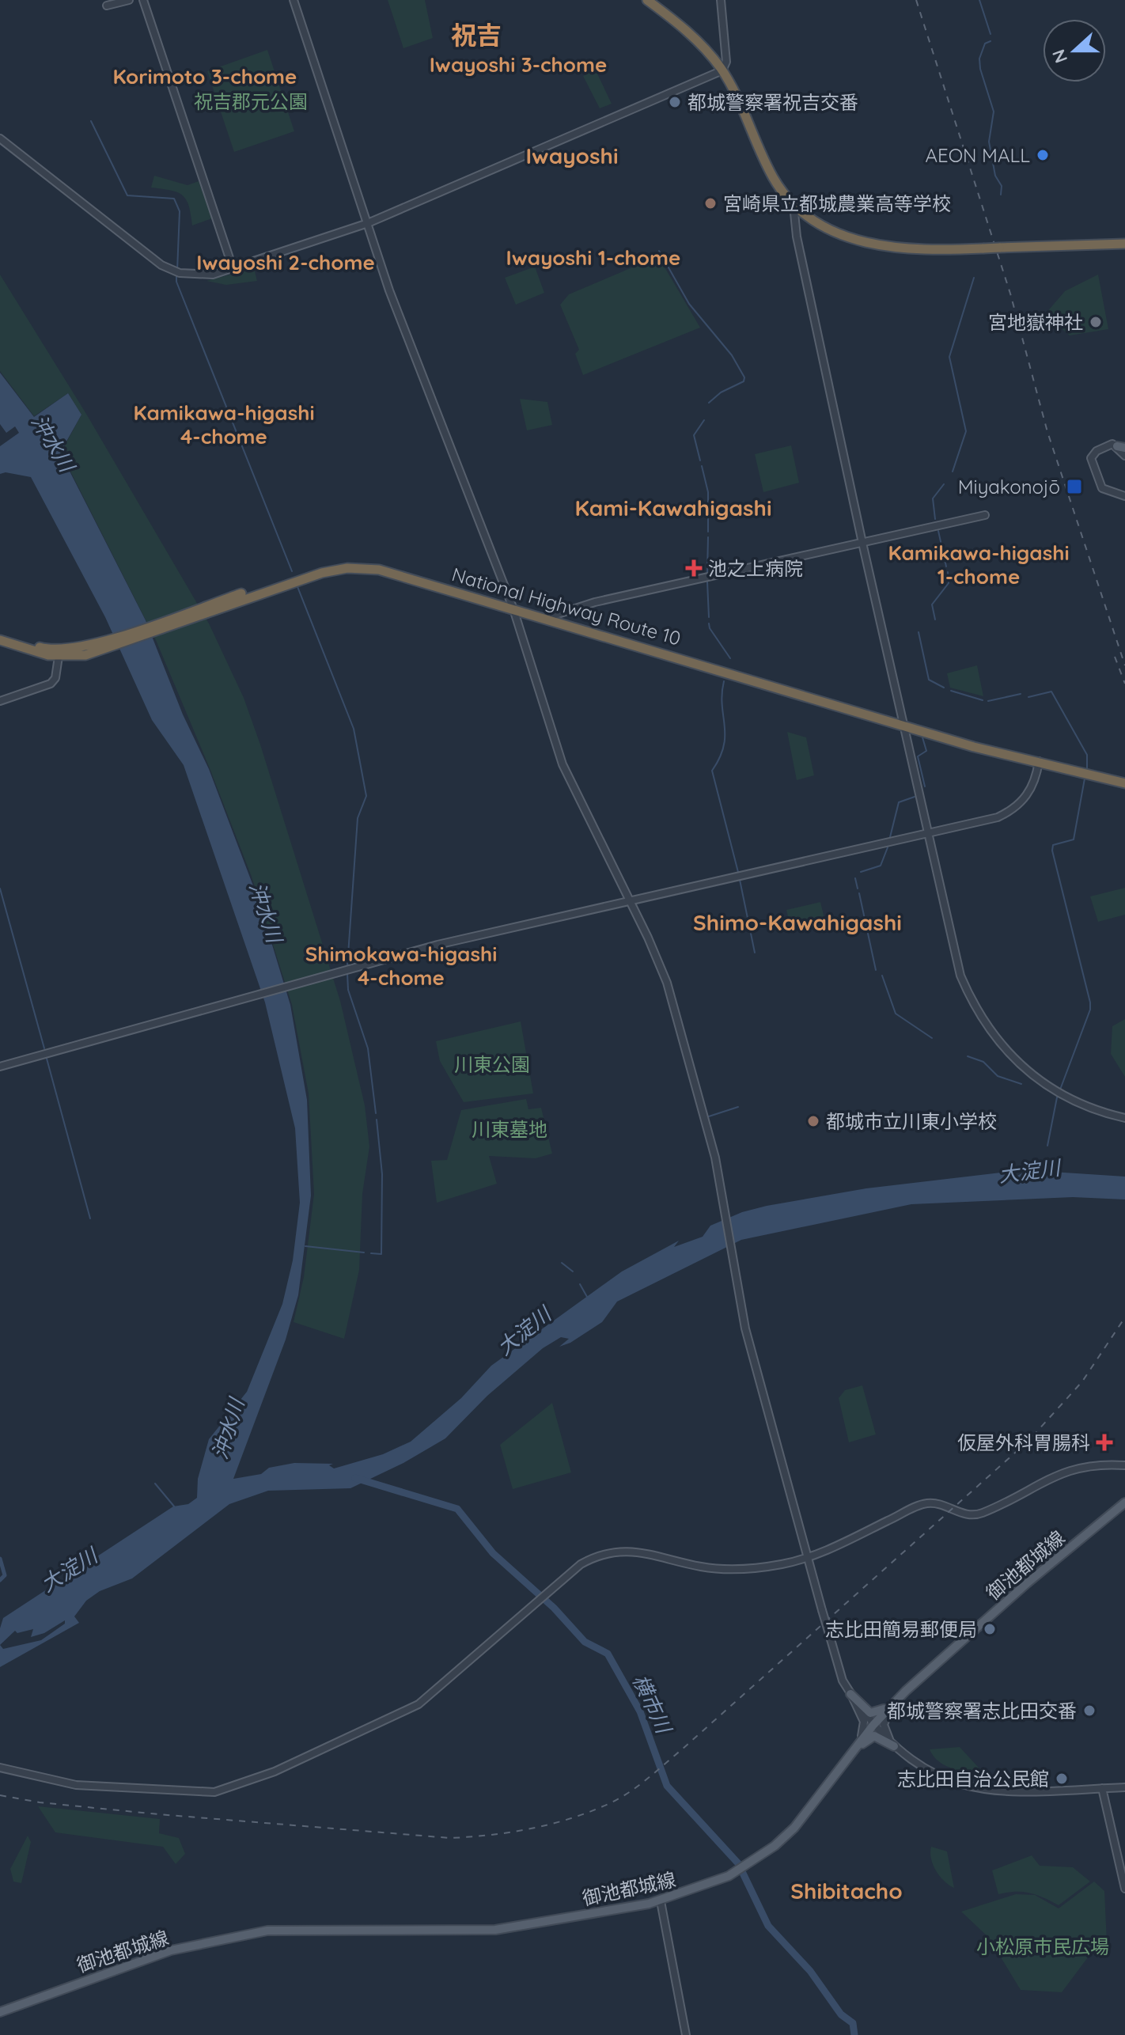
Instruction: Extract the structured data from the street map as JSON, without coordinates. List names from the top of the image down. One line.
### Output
{"streets":{"highway":["National Highway Route 10"],"main road":["御池都城線"]},"districts":["祝吉","Iwayoshi 3-chome","Korimoto 3-chome","Iwayoshi","Iwayoshi 1-chome","Iwayoshi 2-chome","Kamikawa-higashi 4-chome","Kami-Kawahigashi","Kamikawa-higashi 1-chome","Shimo-Kawahigashi","Shimokawa-higashi 4-chome","Shibitacho"],"water":["沖水川","大淀川","横市川"],"parks":["祝吉郡元公園","川東公園","川東墓地","小松原市民広場"],"places":{"other":["都城警察署祝吉交番","AEON MALL","宮崎県立都城農業高等学校","宮地嶽神社","都城市立川東小学校","志比田簡易郵便局","都城警察署志比田交番","志比田自治公民館"],"transit":["Miyakonojō"],"health":["池之上病院","仮屋外科胃腸科"]},"north":"left"}
